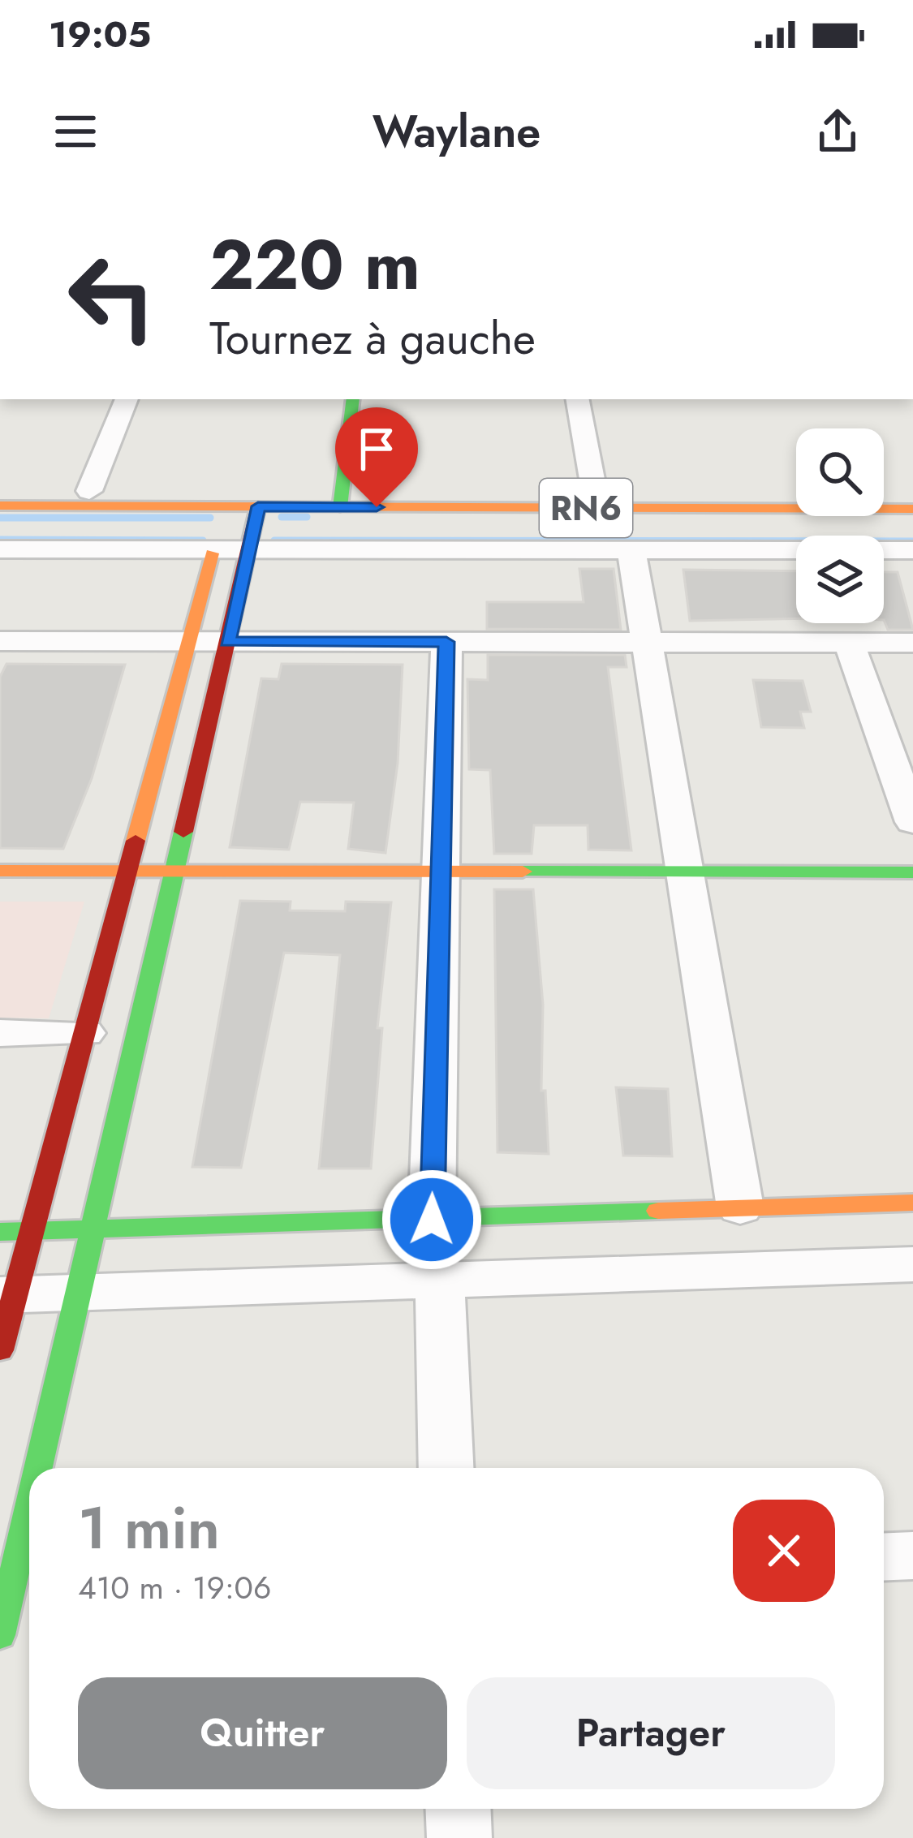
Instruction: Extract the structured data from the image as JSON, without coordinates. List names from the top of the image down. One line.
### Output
{"streets":{"main road":["RN6"]},"page":{"status":"19:05","header":"Waylane","turn":["220 m","Tournez à gauche"],"heading":["1 min","410 m · 19:06"],"buttons":["Quitter","Partager"]}}
